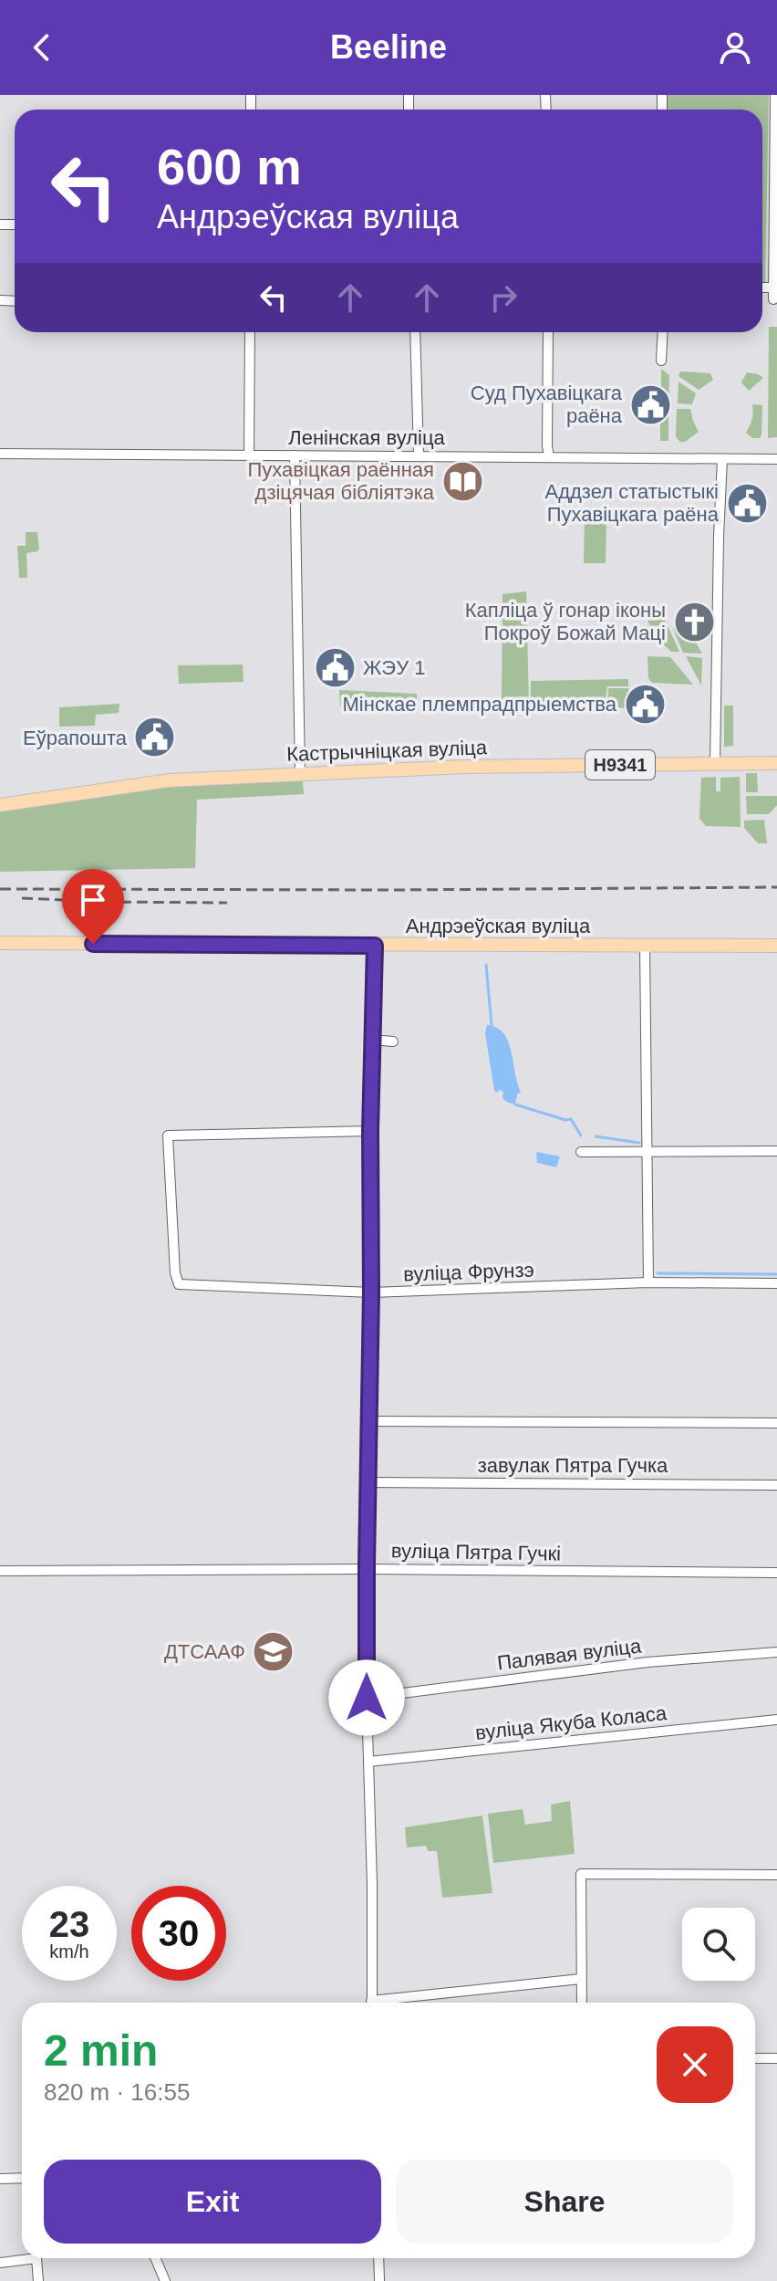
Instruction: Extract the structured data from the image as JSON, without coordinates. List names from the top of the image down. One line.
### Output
{"streets":{"main road":["Кастрычніцкая вуліца","Н9341","Андрэеўская вуліца"],"street":["Ленінская вуліца","вуліца Фрунзэ","завулак Пятра Гучка","вуліца Пятра Гучкі","Палявая вуліца","вуліца Якуба Коласа"]},"places":{"public building":["Суд Пухавіцкага раёна","Аддзел статыстыкі Пухавіцкага раёна","ЖЭУ 1","Мінскае племпрадпрыемства","Еўрапошта"],"library":["Пухавіцкая раённая дзіцячая бібліятэка"],"church":["Капліца ў гонар іконы Покроў Божай Маці"],"school or university":["ДТСААФ"]},"page":{"header":"Beeline","turn":["600 m","Андрэеўская вуліца"],"speed":"23 km/h","limit":"30","heading":["2 min","820 m · 16:55"],"buttons":["Exit","Share"]}}
